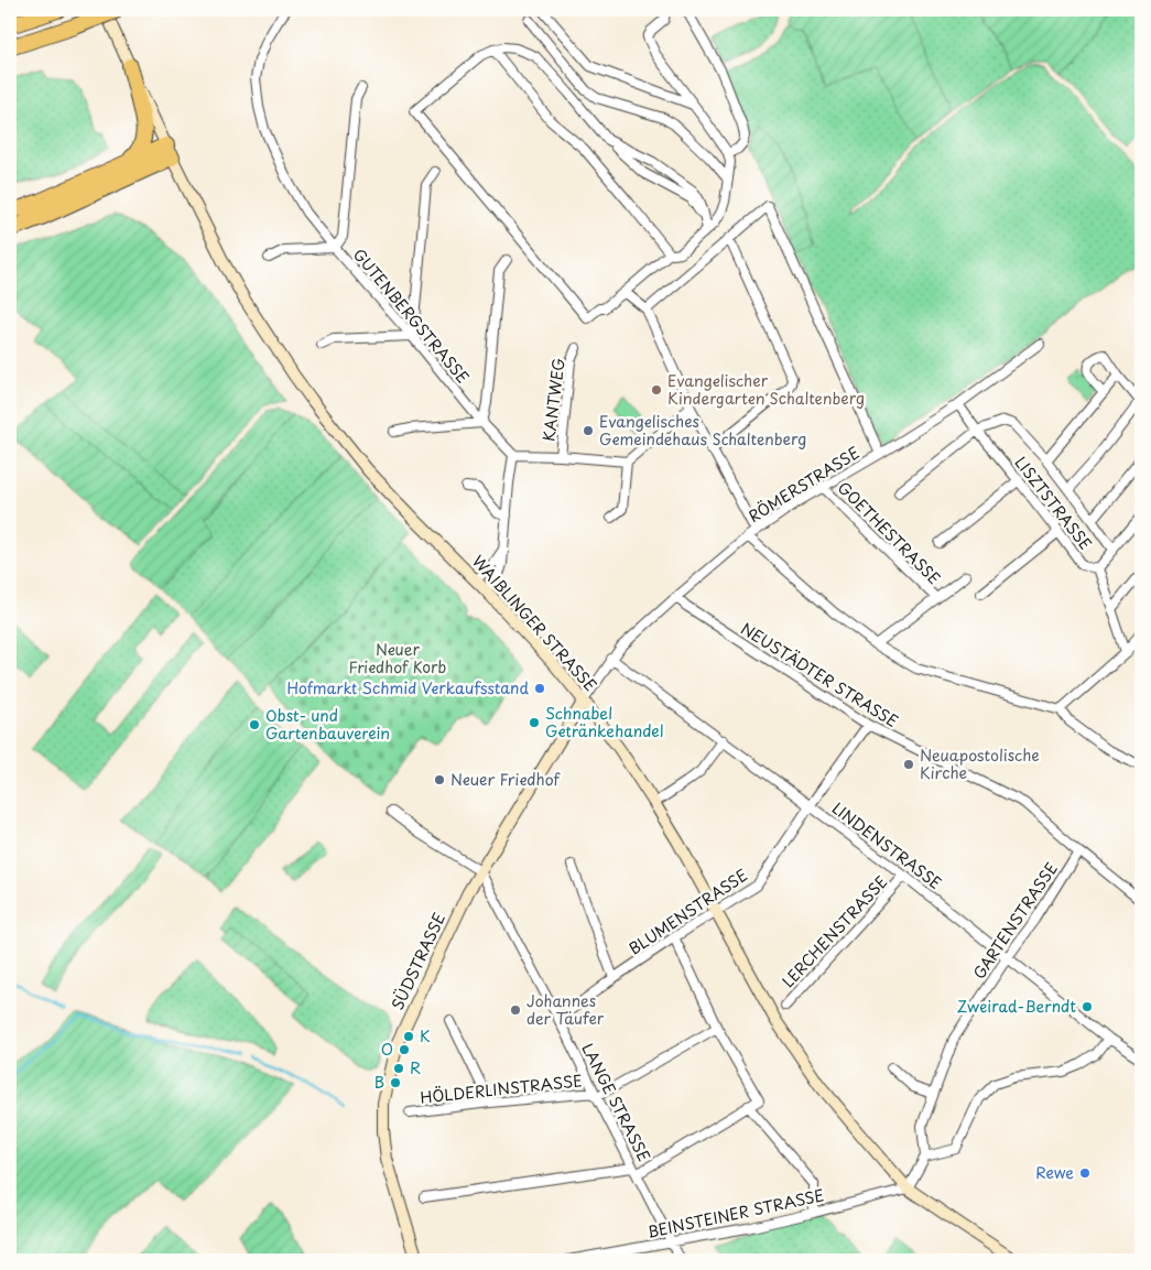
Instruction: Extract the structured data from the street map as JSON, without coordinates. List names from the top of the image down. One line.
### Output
{"streets":{"street":["GUTENBERGSTRASSE","KANTWEG","RÖMERSTRASSE","LISZTSTRASSE","GOETHESTRASSE","WAIBLINGER STRASSE","NEUSTÄDTER STRASSE","LINDENSTRASSE","BLUMENSTRASSE","GARTENSTRASSE","LERCHENSTRASSE","SÜDSTRASSE","HÖLDERLINSTRASSE","LANGE STRASSE","BEINSTEINER STRASSE"]},"crossings":[["RÖMERSTRASSE","LISZTSTRASSE"],["RÖMERSTRASSE","GOETHESTRASSE"],["RÖMERSTRASSE","WAIBLINGER STRASSE"],["RÖMERSTRASSE","NEUSTÄDTER STRASSE"],["RÖMERSTRASSE","LINDENSTRASSE"],["RÖMERSTRASSE","SÜDSTRASSE"],["WAIBLINGER STRASSE","BLUMENSTRASSE"],["WAIBLINGER STRASSE","SÜDSTRASSE"],["WAIBLINGER STRASSE","BEINSTEINER STRASSE"],["NEUSTÄDTER STRASSE","BLUMENSTRASSE"],["NEUSTÄDTER STRASSE","GARTENSTRASSE"],["LINDENSTRASSE","BLUMENSTRASSE"],["LINDENSTRASSE","GARTENSTRASSE"],["LINDENSTRASSE","LERCHENSTRASSE"],["BLUMENSTRASSE","LANGE STRASSE"],["SÜDSTRASSE","LANGE STRASSE"],["HÖLDERLINSTRASSE","LANGE STRASSE"],["LANGE STRASSE","BEINSTEINER STRASSE"]],"parks":["Neuer Friedhof Korb"],"places":["Evangelischer Kindergarten Schaltenberg","Evangelisches Gemeindehaus Schaltenberg","Hofmarkt Schmid Verkaufsstand","Schnabel Getränkehandel","Obst- und Gartenbauverein","Neuapostolische Kirche","Neuer Friedhof","Zweirad-Berndt","Johannes der Täufer","K","O","R","B","Rewe"]}
